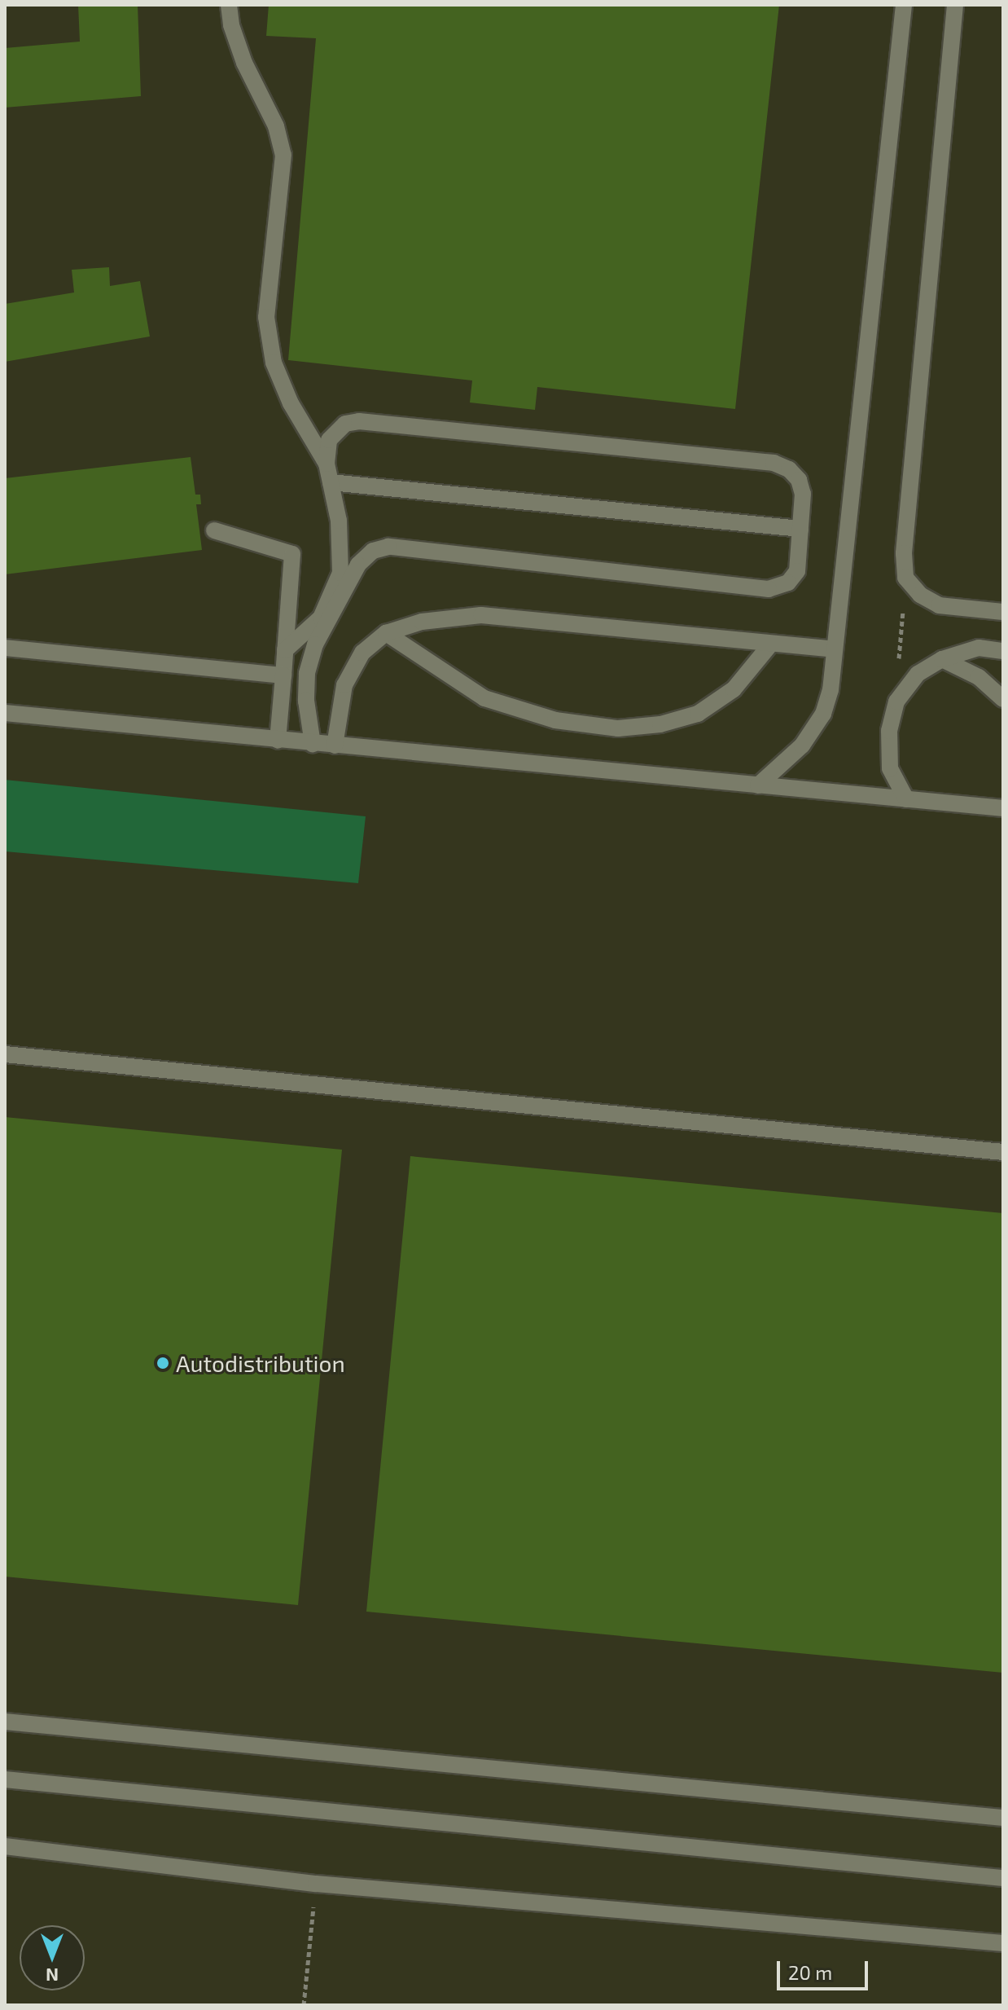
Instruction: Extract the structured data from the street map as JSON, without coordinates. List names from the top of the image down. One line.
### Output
{"places":["Autodistribution"],"scale_bar":"20 m","north":"bottom"}
